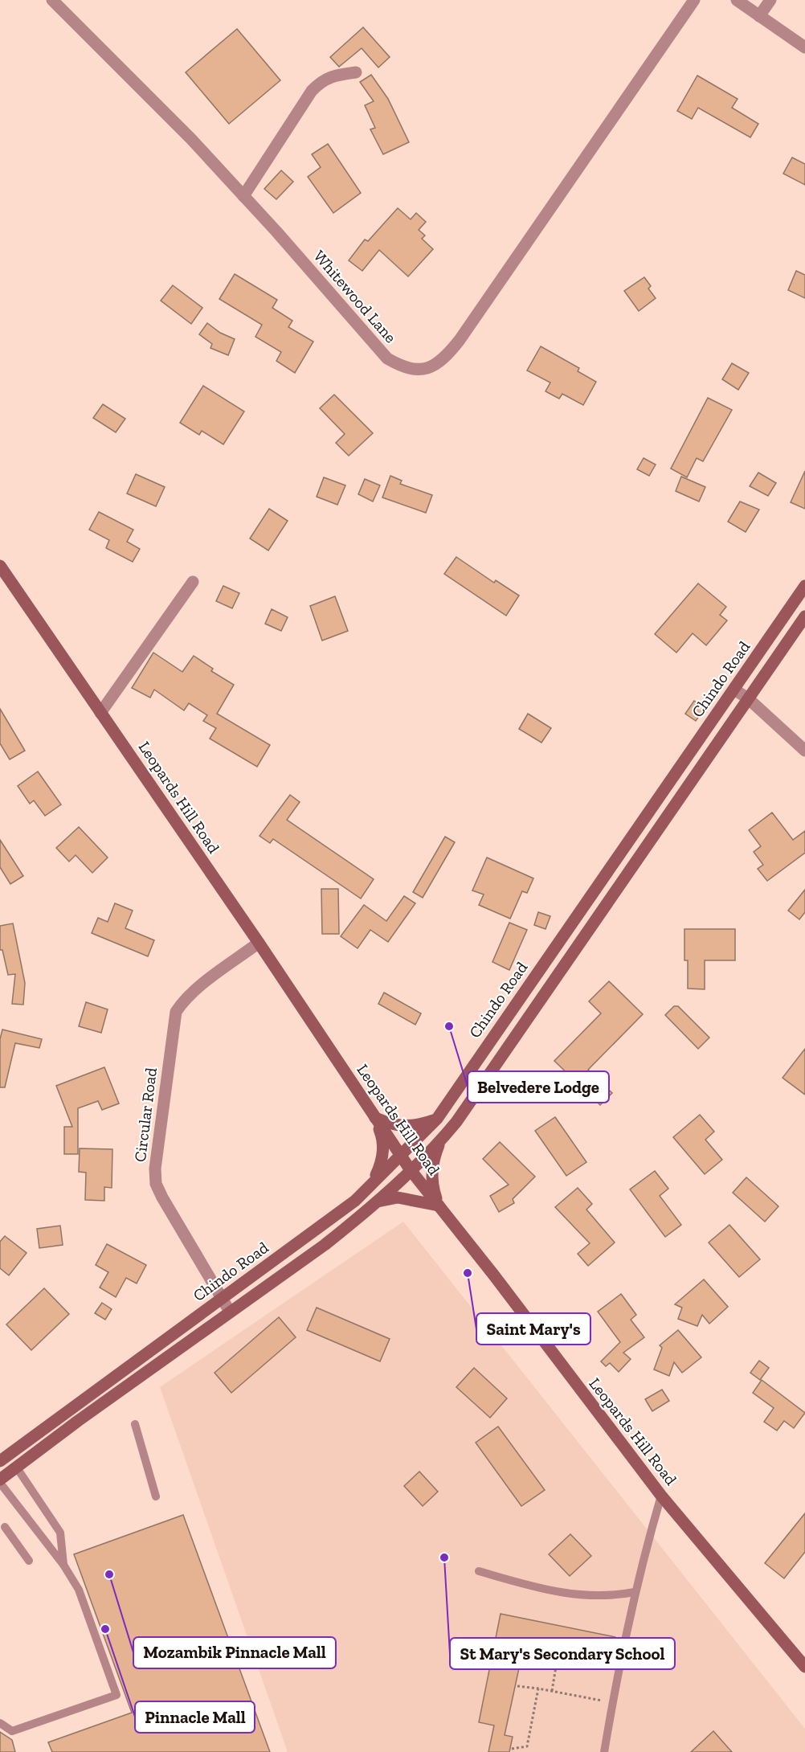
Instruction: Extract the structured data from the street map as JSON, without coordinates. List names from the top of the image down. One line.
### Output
{"streets":{"main road":["Chindo Road","Leopards Hill Road"],"street":["Whitewood Lane","Circular Road"]},"crossings":[["Chindo Road","Leopards Hill Road"],["Chindo Road","Circular Road"],["Leopards Hill Road","Circular Road"]],"places":["Belvedere Lodge","Saint Mary's","St Mary's Secondary School","Mozambik Pinnacle Mall","Pinnacle Mall"]}
